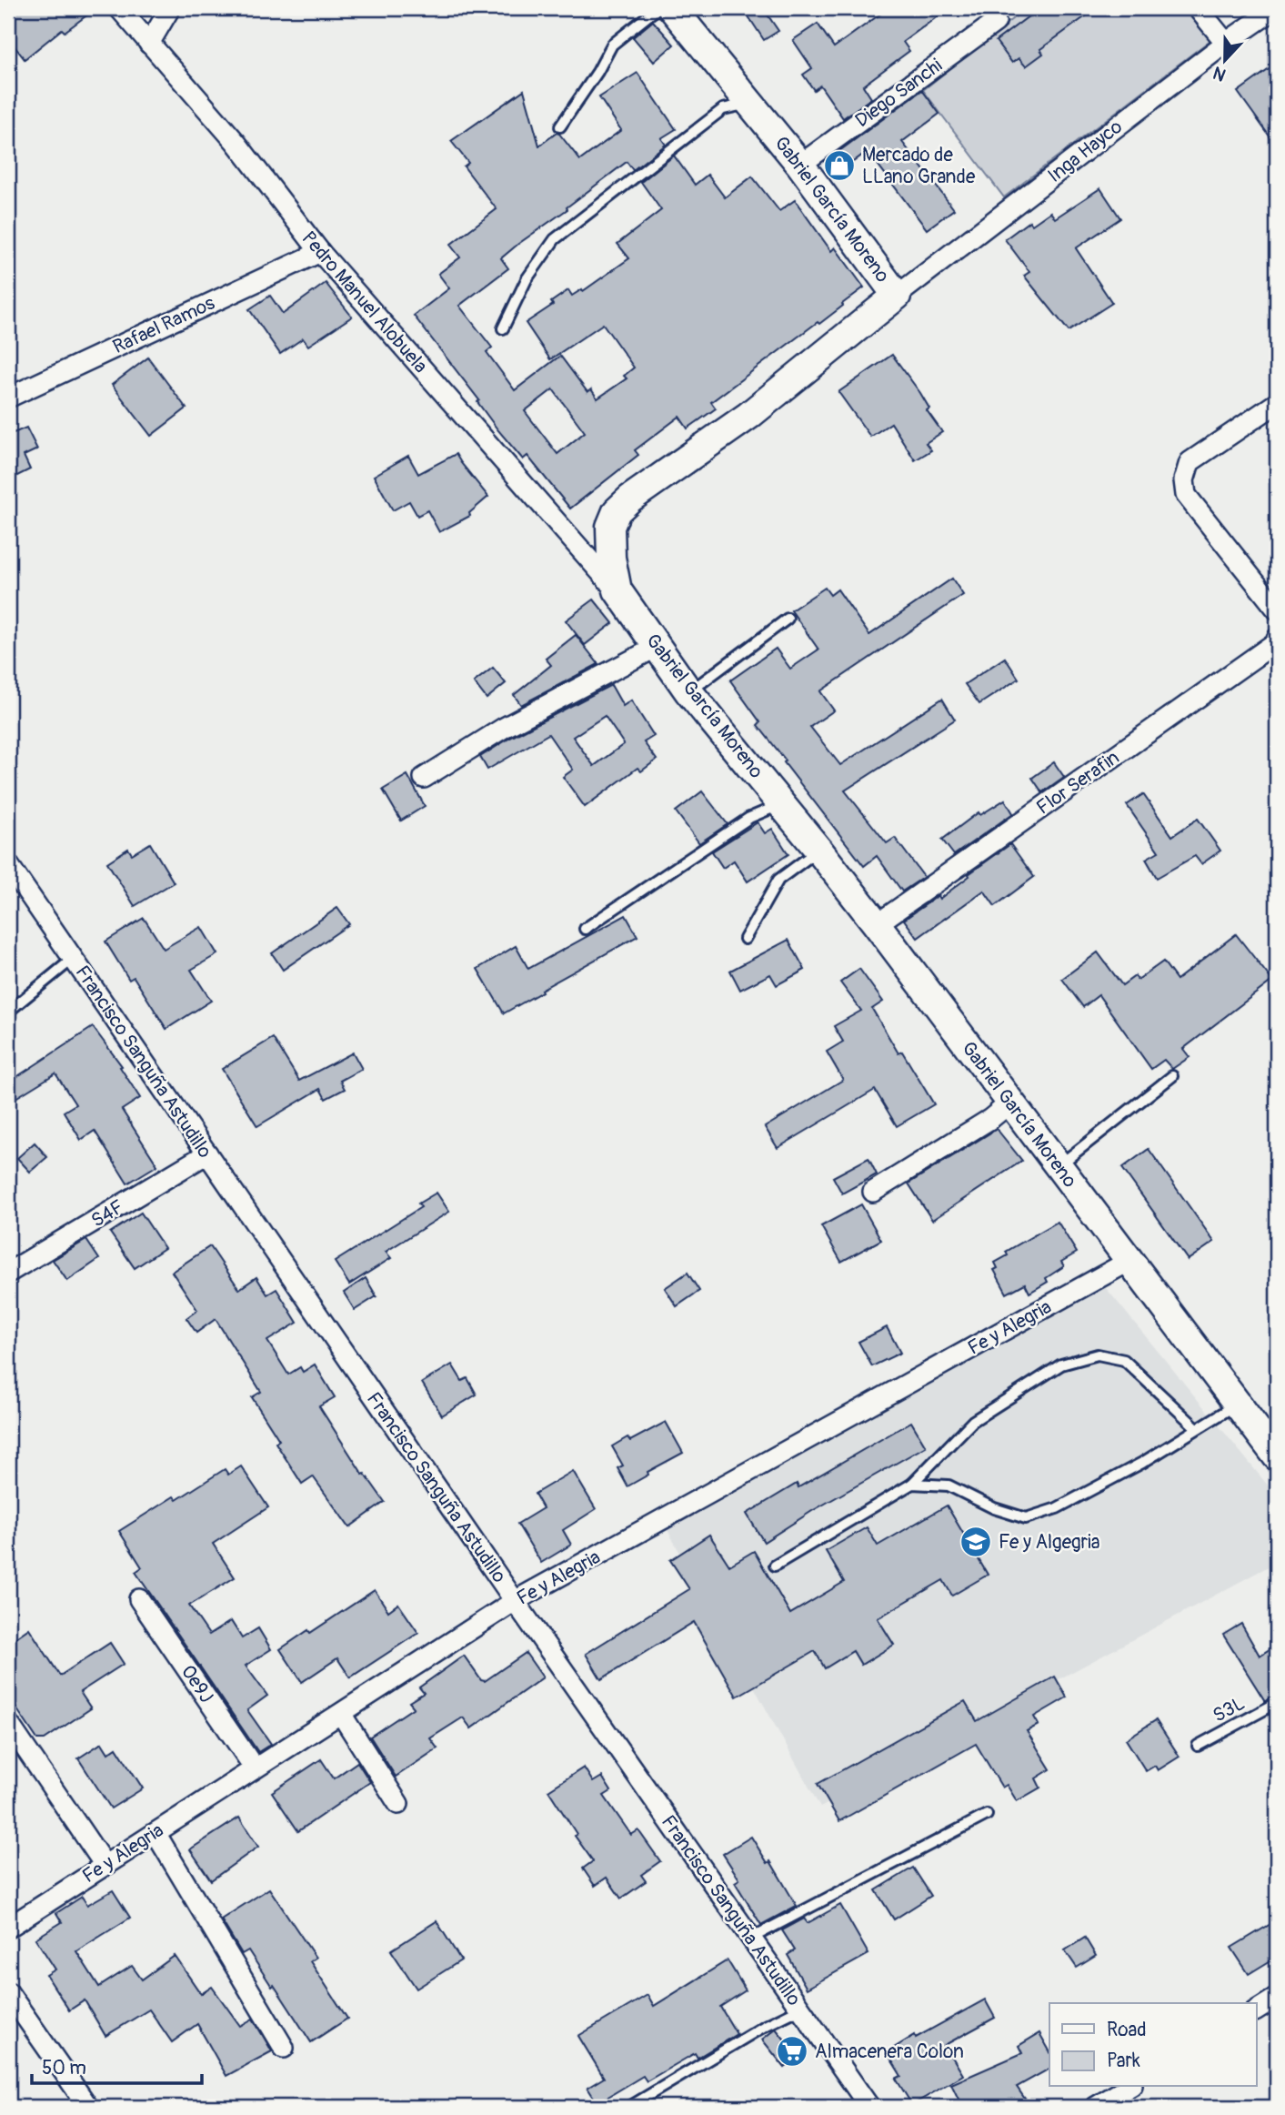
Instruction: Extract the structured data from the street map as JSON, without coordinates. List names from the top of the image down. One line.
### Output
{"streets":{"street":["Diego Sanchi","Inga Hayco","Gabriel García Moreno","Pedro Manuel Alobuela","Rafael Ramos","Flor Serafin","Francisco Sanguña Astudillo","S4F","Fe y Alegria","Oe9J"],"lane":["S3L"]},"crossings":[["Diego Sanchi","Gabriel García Moreno"],["Inga Hayco","Gabriel García Moreno"],["Gabriel García Moreno","Pedro Manuel Alobuela"],["Gabriel García Moreno","Flor Serafin"],["Gabriel García Moreno","Fe y Alegria"],["Pedro Manuel Alobuela","Rafael Ramos"],["Francisco Sanguña Astudillo","S4F"],["Francisco Sanguña Astudillo","Fe y Alegria"],["Fe y Alegria","Oe9J"]],"places":{"shop":["Mercado de LLano Grande"],"school or university":["Fe y Algegria"],"supermarket":["Almacenera Colon"]},"legend":["Road","Park"],"scale_bar":"50 m","north":"bottom"}
